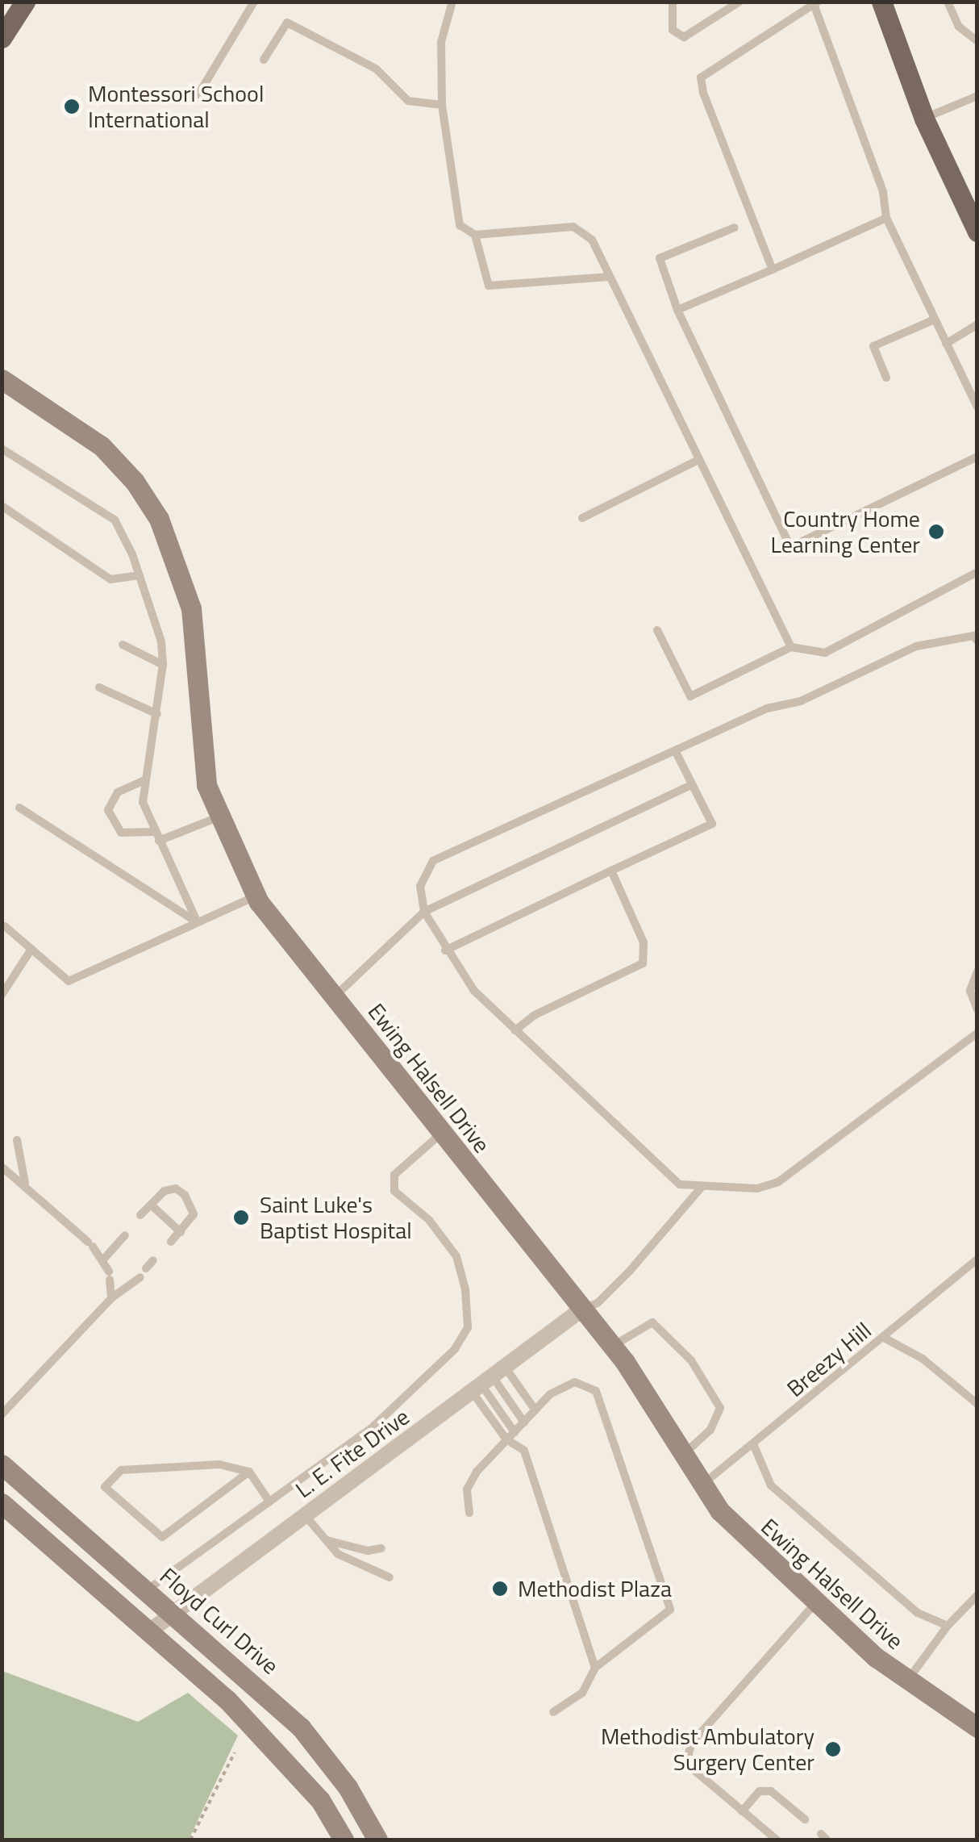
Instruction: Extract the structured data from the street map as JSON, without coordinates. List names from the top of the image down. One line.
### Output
{"streets":{"street":["Ewing Halsell Drive","L. E. Fite Drive","Floyd Curl Drive"],"lane":["Breezy Hill"]},"crossings":[["Ewing Halsell Drive","Breezy Hill"],["Ewing Halsell Drive","L. E. Fite Drive"],["L. E. Fite Drive","Floyd Curl Drive"]],"places":["Montessori School International","Country Home Learning Center","Saint Luke's Baptist Hospital","Methodist Plaza","Methodist Ambulatory Surgery Center"]}
